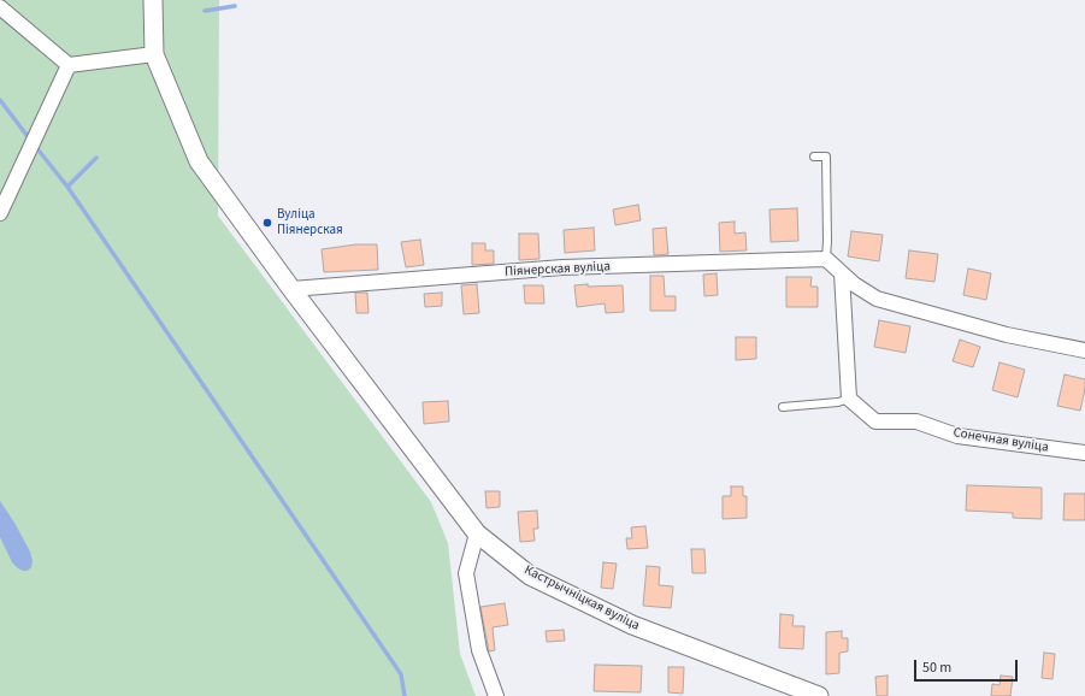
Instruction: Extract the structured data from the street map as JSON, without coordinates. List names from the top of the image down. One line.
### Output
{"streets":{"street":["Піянерская вуліца","Сонечная вуліца","Кастрычніцкая вуліца"]},"crossings":[["Піянерская вуліца","Кастрычніцкая вуліца"]],"places":["Вуліца Піянерская"],"scale_bar":"50 m"}
